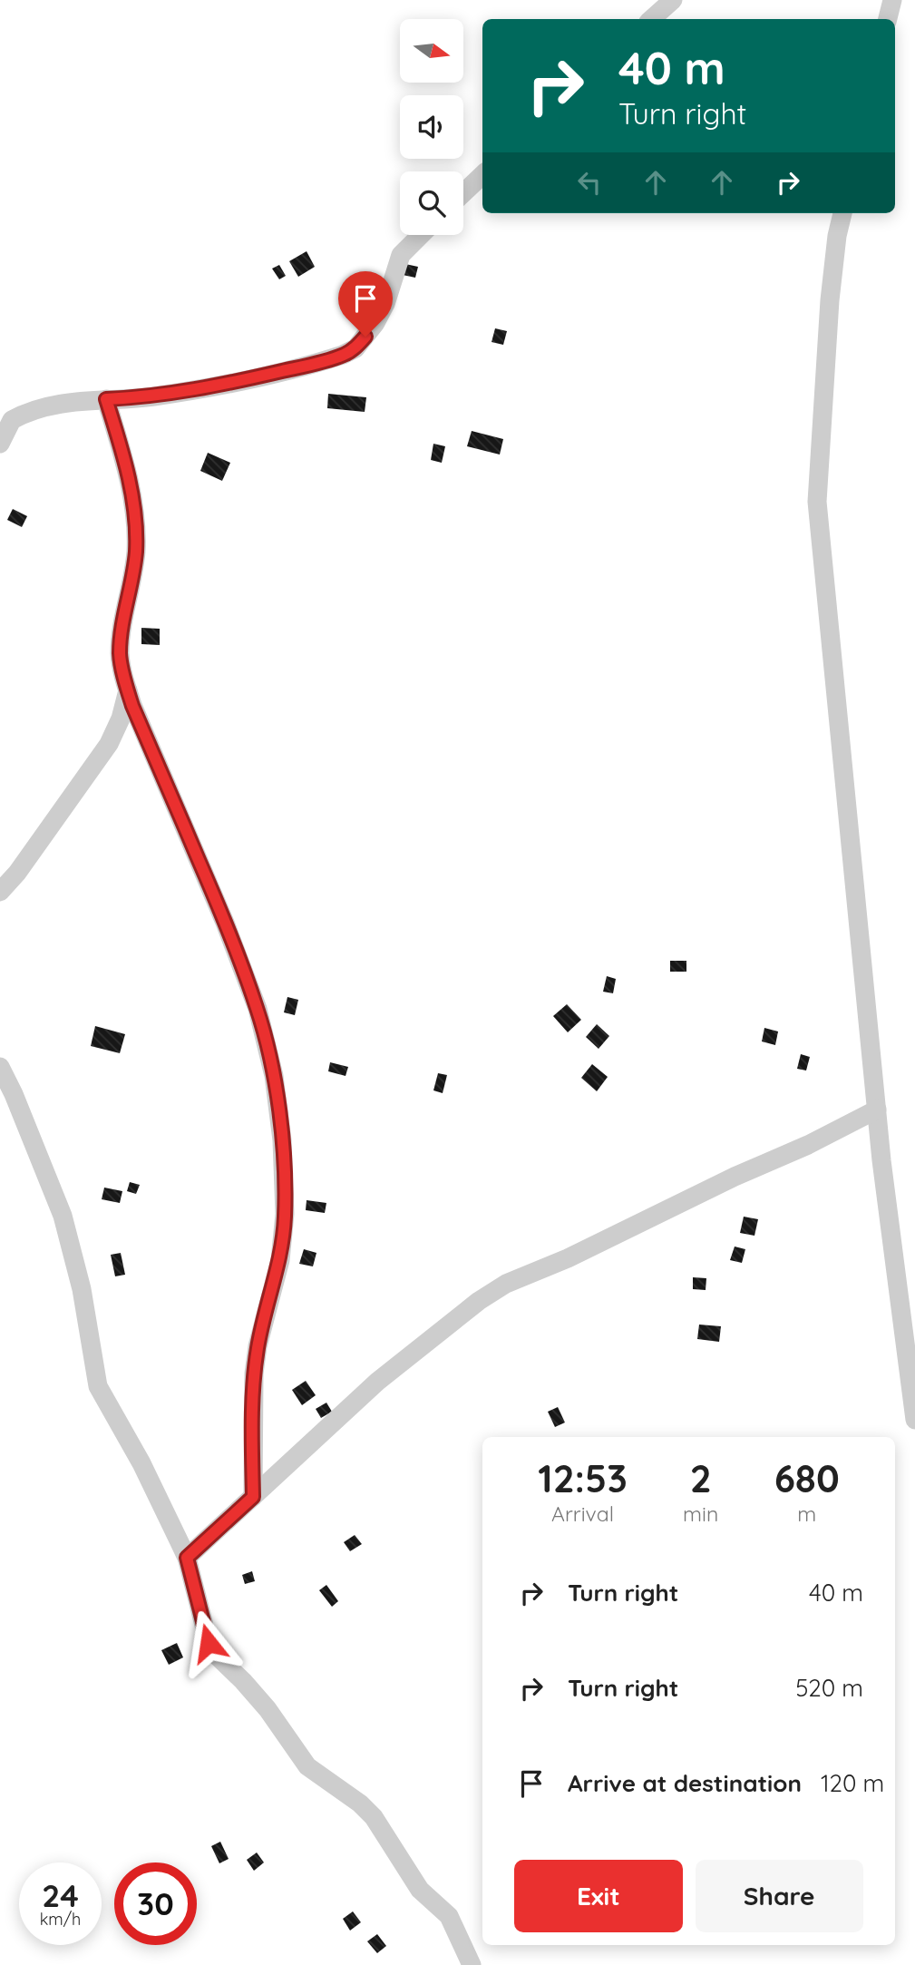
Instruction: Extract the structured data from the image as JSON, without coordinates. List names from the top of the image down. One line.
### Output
{"north":"right","page":{"turn":["40 m","Turn right"],"eta":["12:53","Arrival","2","min","680","m"],"list":[{"name":"Turn right","value":"40 m"},{"name":"Turn right","value":"520 m"},{"name":"Arrive at destination","value":"120 m"}],"buttons":["Exit","Share"],"speed":"24 km/h","limit":"30"}}
